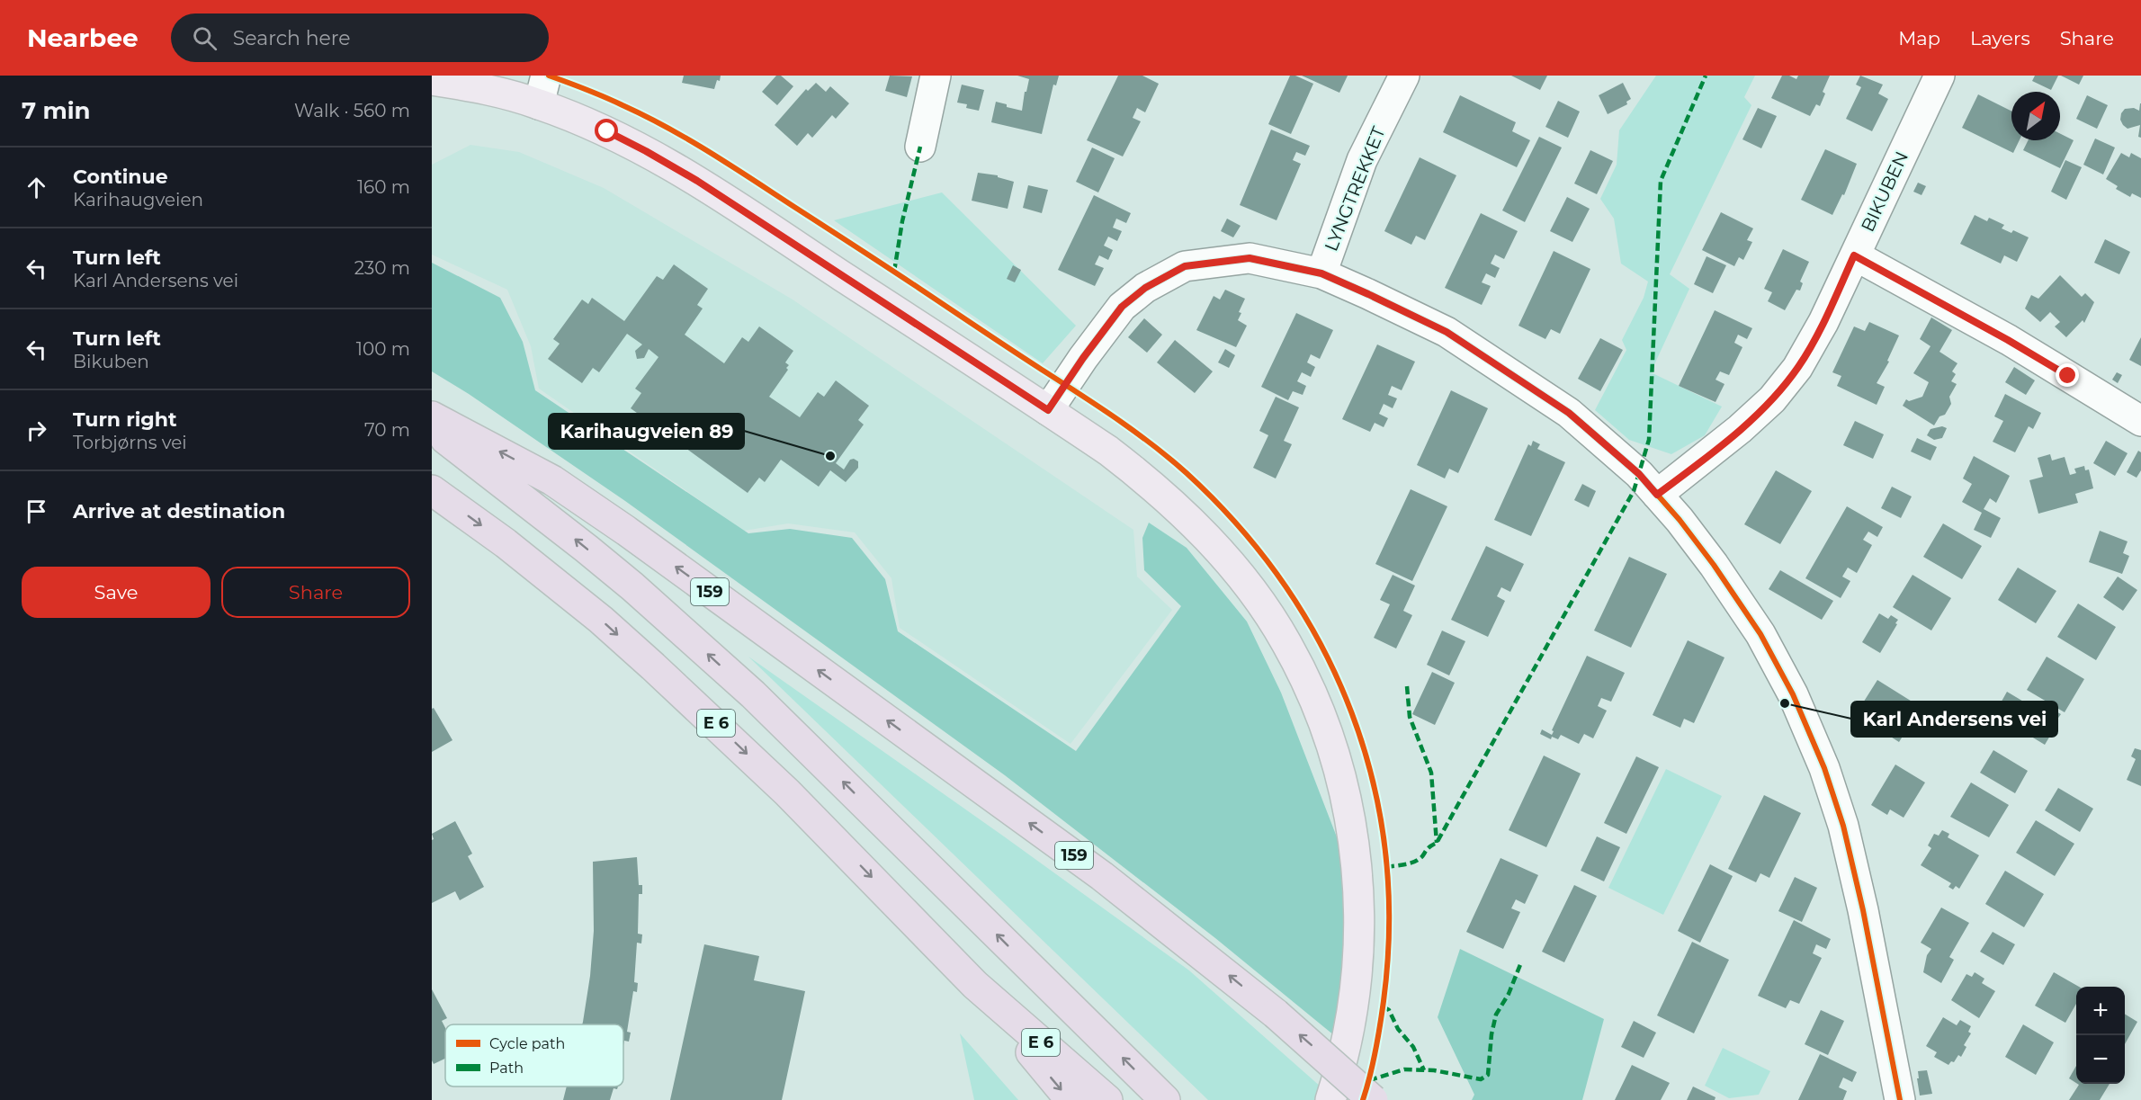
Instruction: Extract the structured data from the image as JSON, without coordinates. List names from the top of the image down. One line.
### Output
{"streets":{"highway":["159","E 6"],"street":["LYNGTREKKET","BIKUBEN"]},"places":["Karihaugveien 89","Karl Andersens vei"],"legend":["Cycle path","Path"],"north":"top right","page":{"header":"Nearbee","search":"Search here","nav":["Map","Layers","Share"],"heading":["7 min","Walk · 560 m"],"list":[["Continue","Karihaugveien","160 m"],["Turn left","Karl Andersens vei","230 m"],["Turn left","Bikuben","100 m"],["Turn right","Torbjørns vei","70 m"],"Arrive at destination"],"buttons":["Save","Share"],"map_buttons":["+","−"]}}
